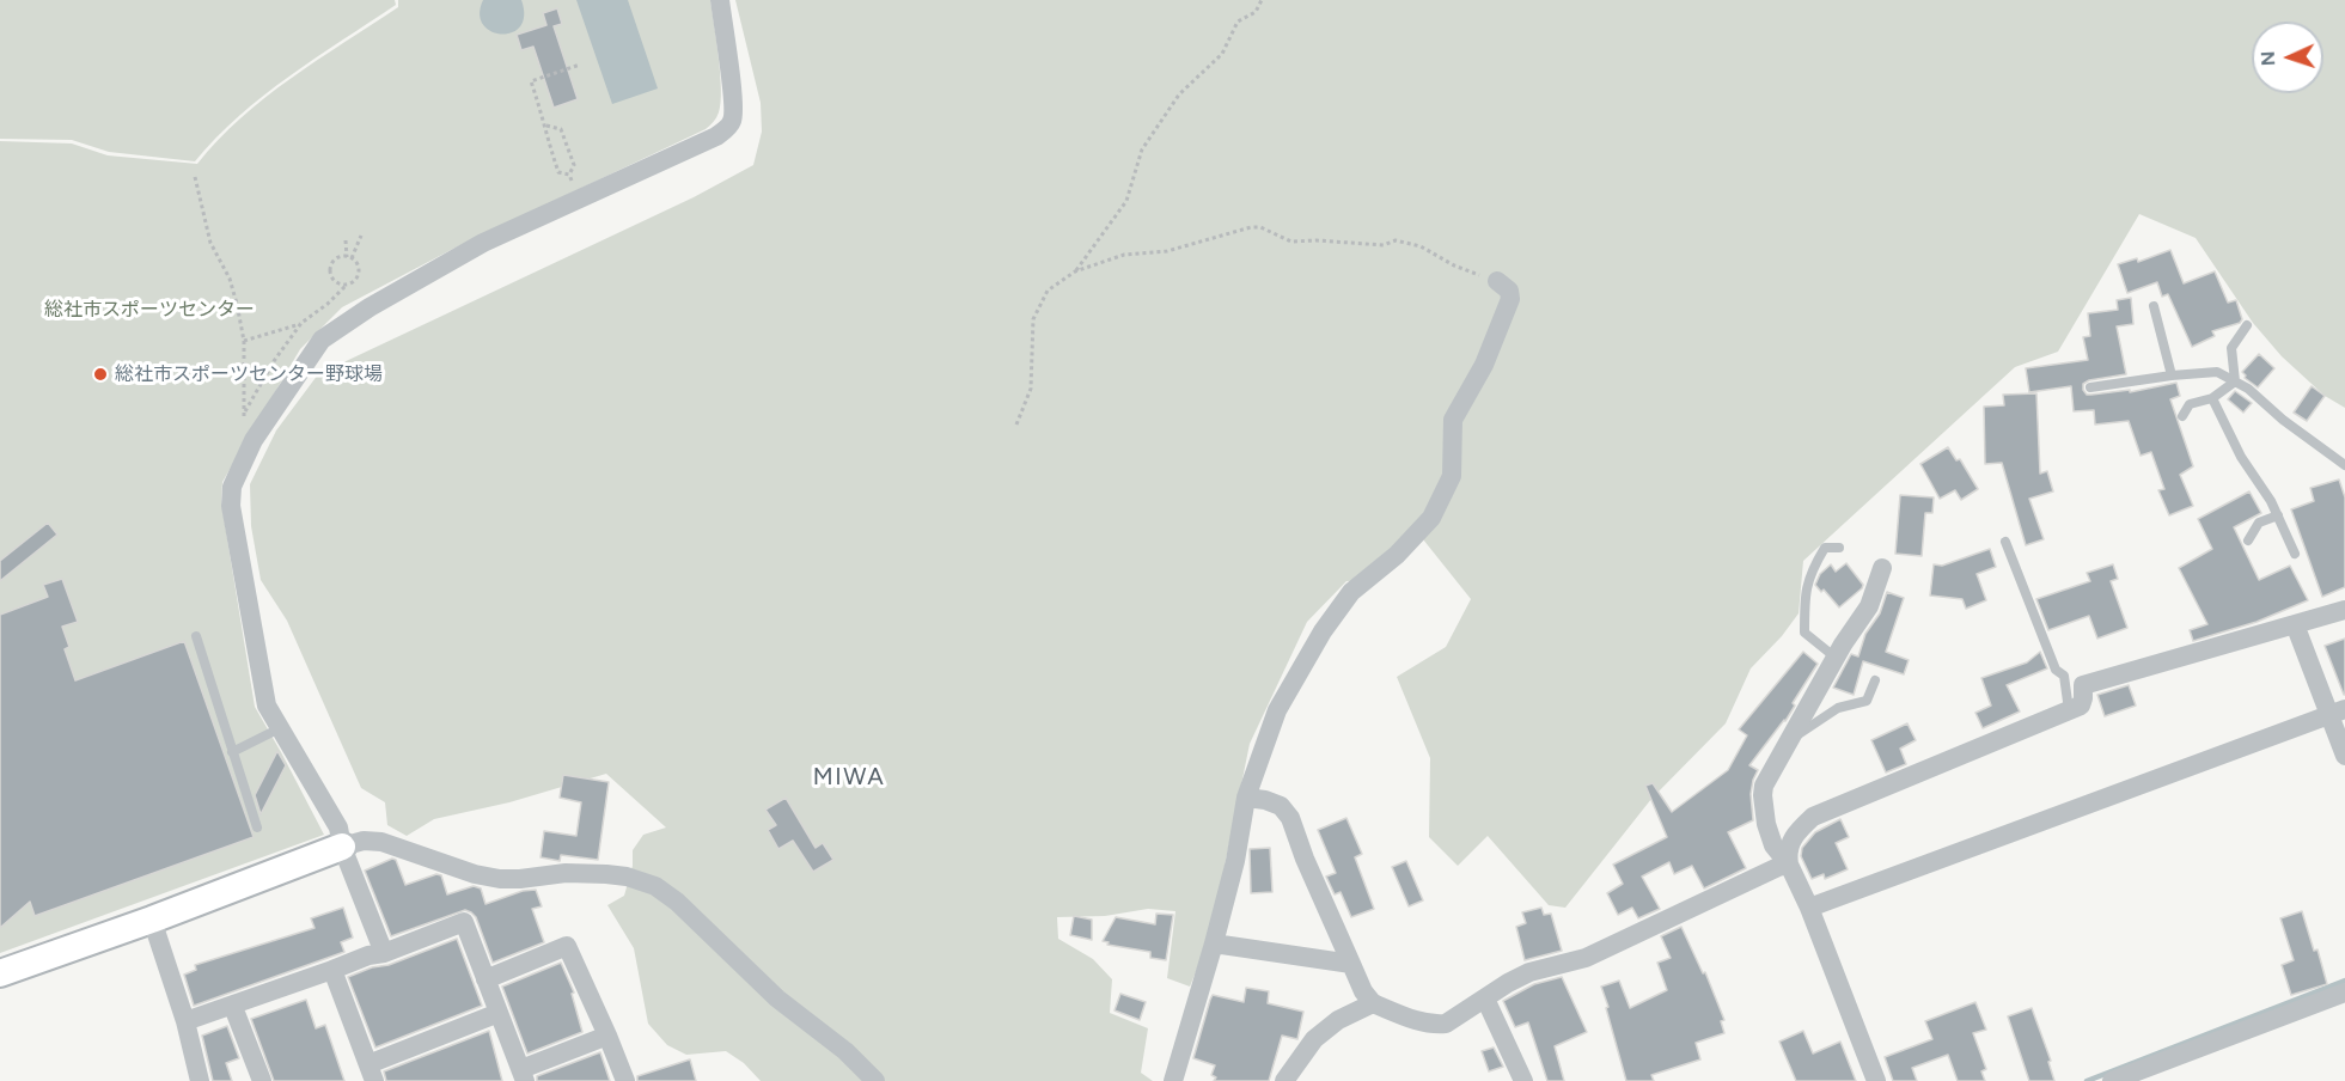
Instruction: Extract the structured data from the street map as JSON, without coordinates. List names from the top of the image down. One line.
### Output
{"districts":["MIWA"],"parks":["総社市スポーツセンター"],"places":["総社市スポーツセンター野球場"],"north":"left"}
